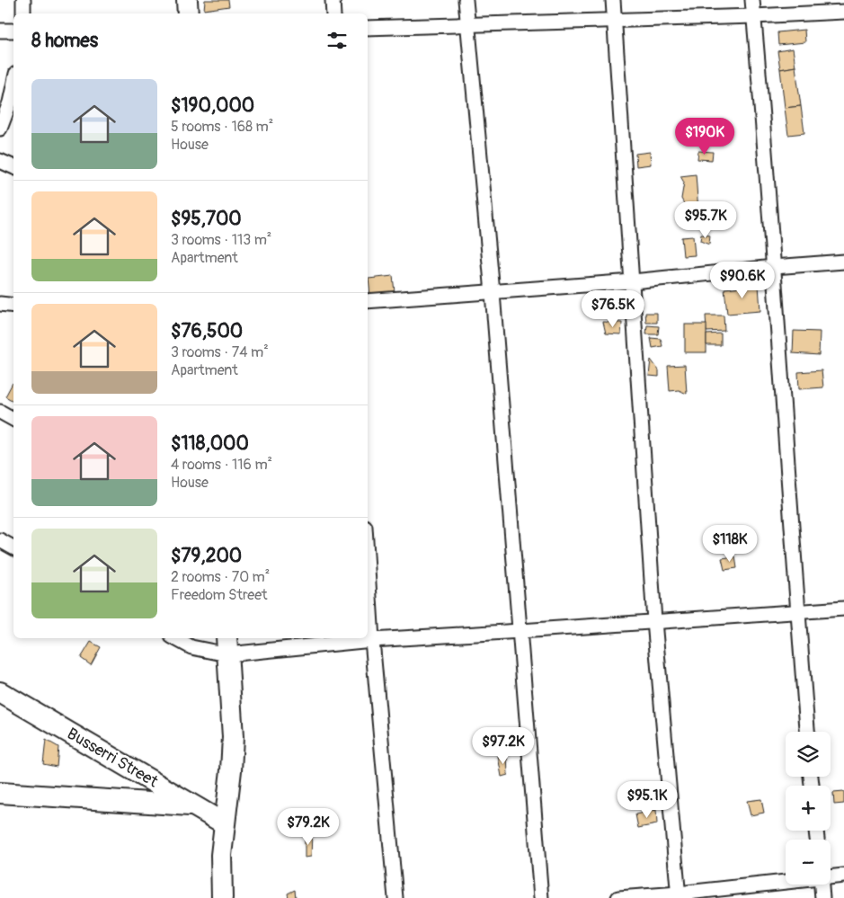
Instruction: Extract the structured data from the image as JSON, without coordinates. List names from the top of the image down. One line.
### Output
{"streets":{"street":["Busserri Street"]},"page":{"heading":"8 homes","list":[{"name":"$190,000","note":"5 rooms · 168 m² · House"},{"name":"$95,700","note":"3 rooms · 113 m² · Apartment"},{"name":"$76,500","note":"3 rooms · 74 m² · Apartment"},{"name":"$118,000","note":"4 rooms · 116 m² · House"},{"name":"$79,200","note":"2 rooms · 70 m² · Freedom Street"}],"price":["$190K","$95.7K","$90.6K","$76.5K","$118K","$97.2K","$95.1K","$79.2K"],"map_buttons":["+","−"]}}
